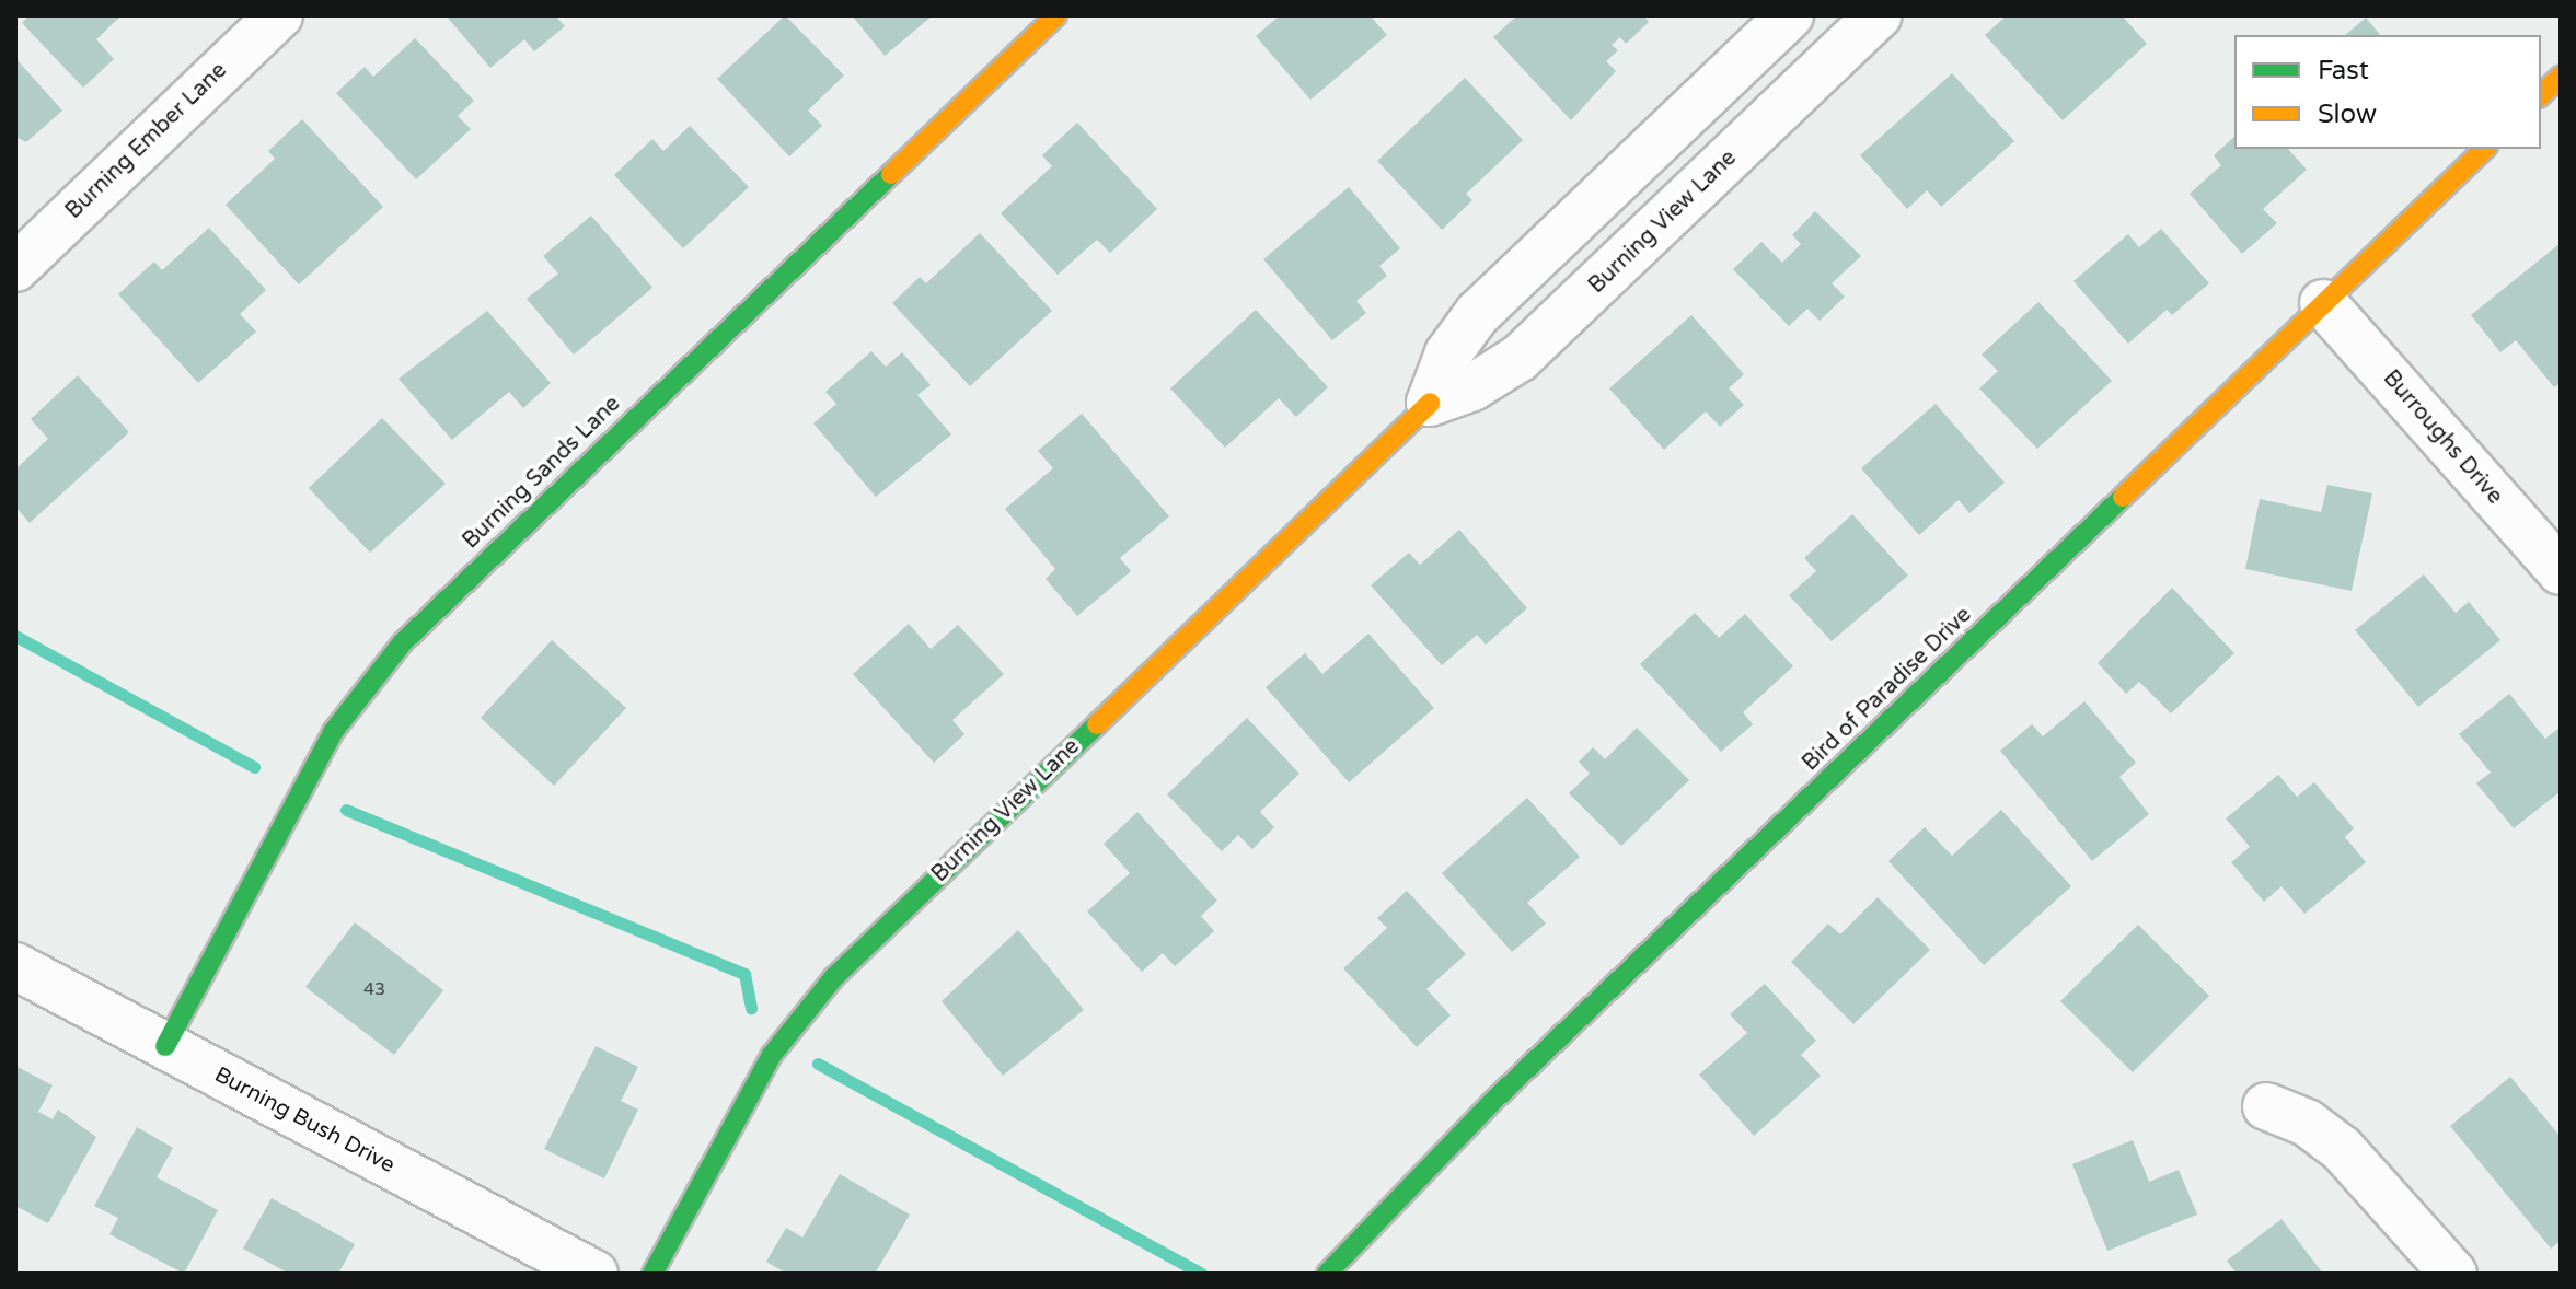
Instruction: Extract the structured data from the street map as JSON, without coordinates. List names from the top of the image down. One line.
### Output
{"streets":{"street":["Burning Ember Lane","Burning View Lane","Burroughs Drive","Burning Sands Lane","Bird of Paradise Drive","Burning Bush Drive"]},"crossings":[["Burroughs Drive","Bird of Paradise Drive"],["Burning Sands Lane","Burning Bush Drive"]],"house_numbers":["43"],"legend":["Fast","Slow"]}
